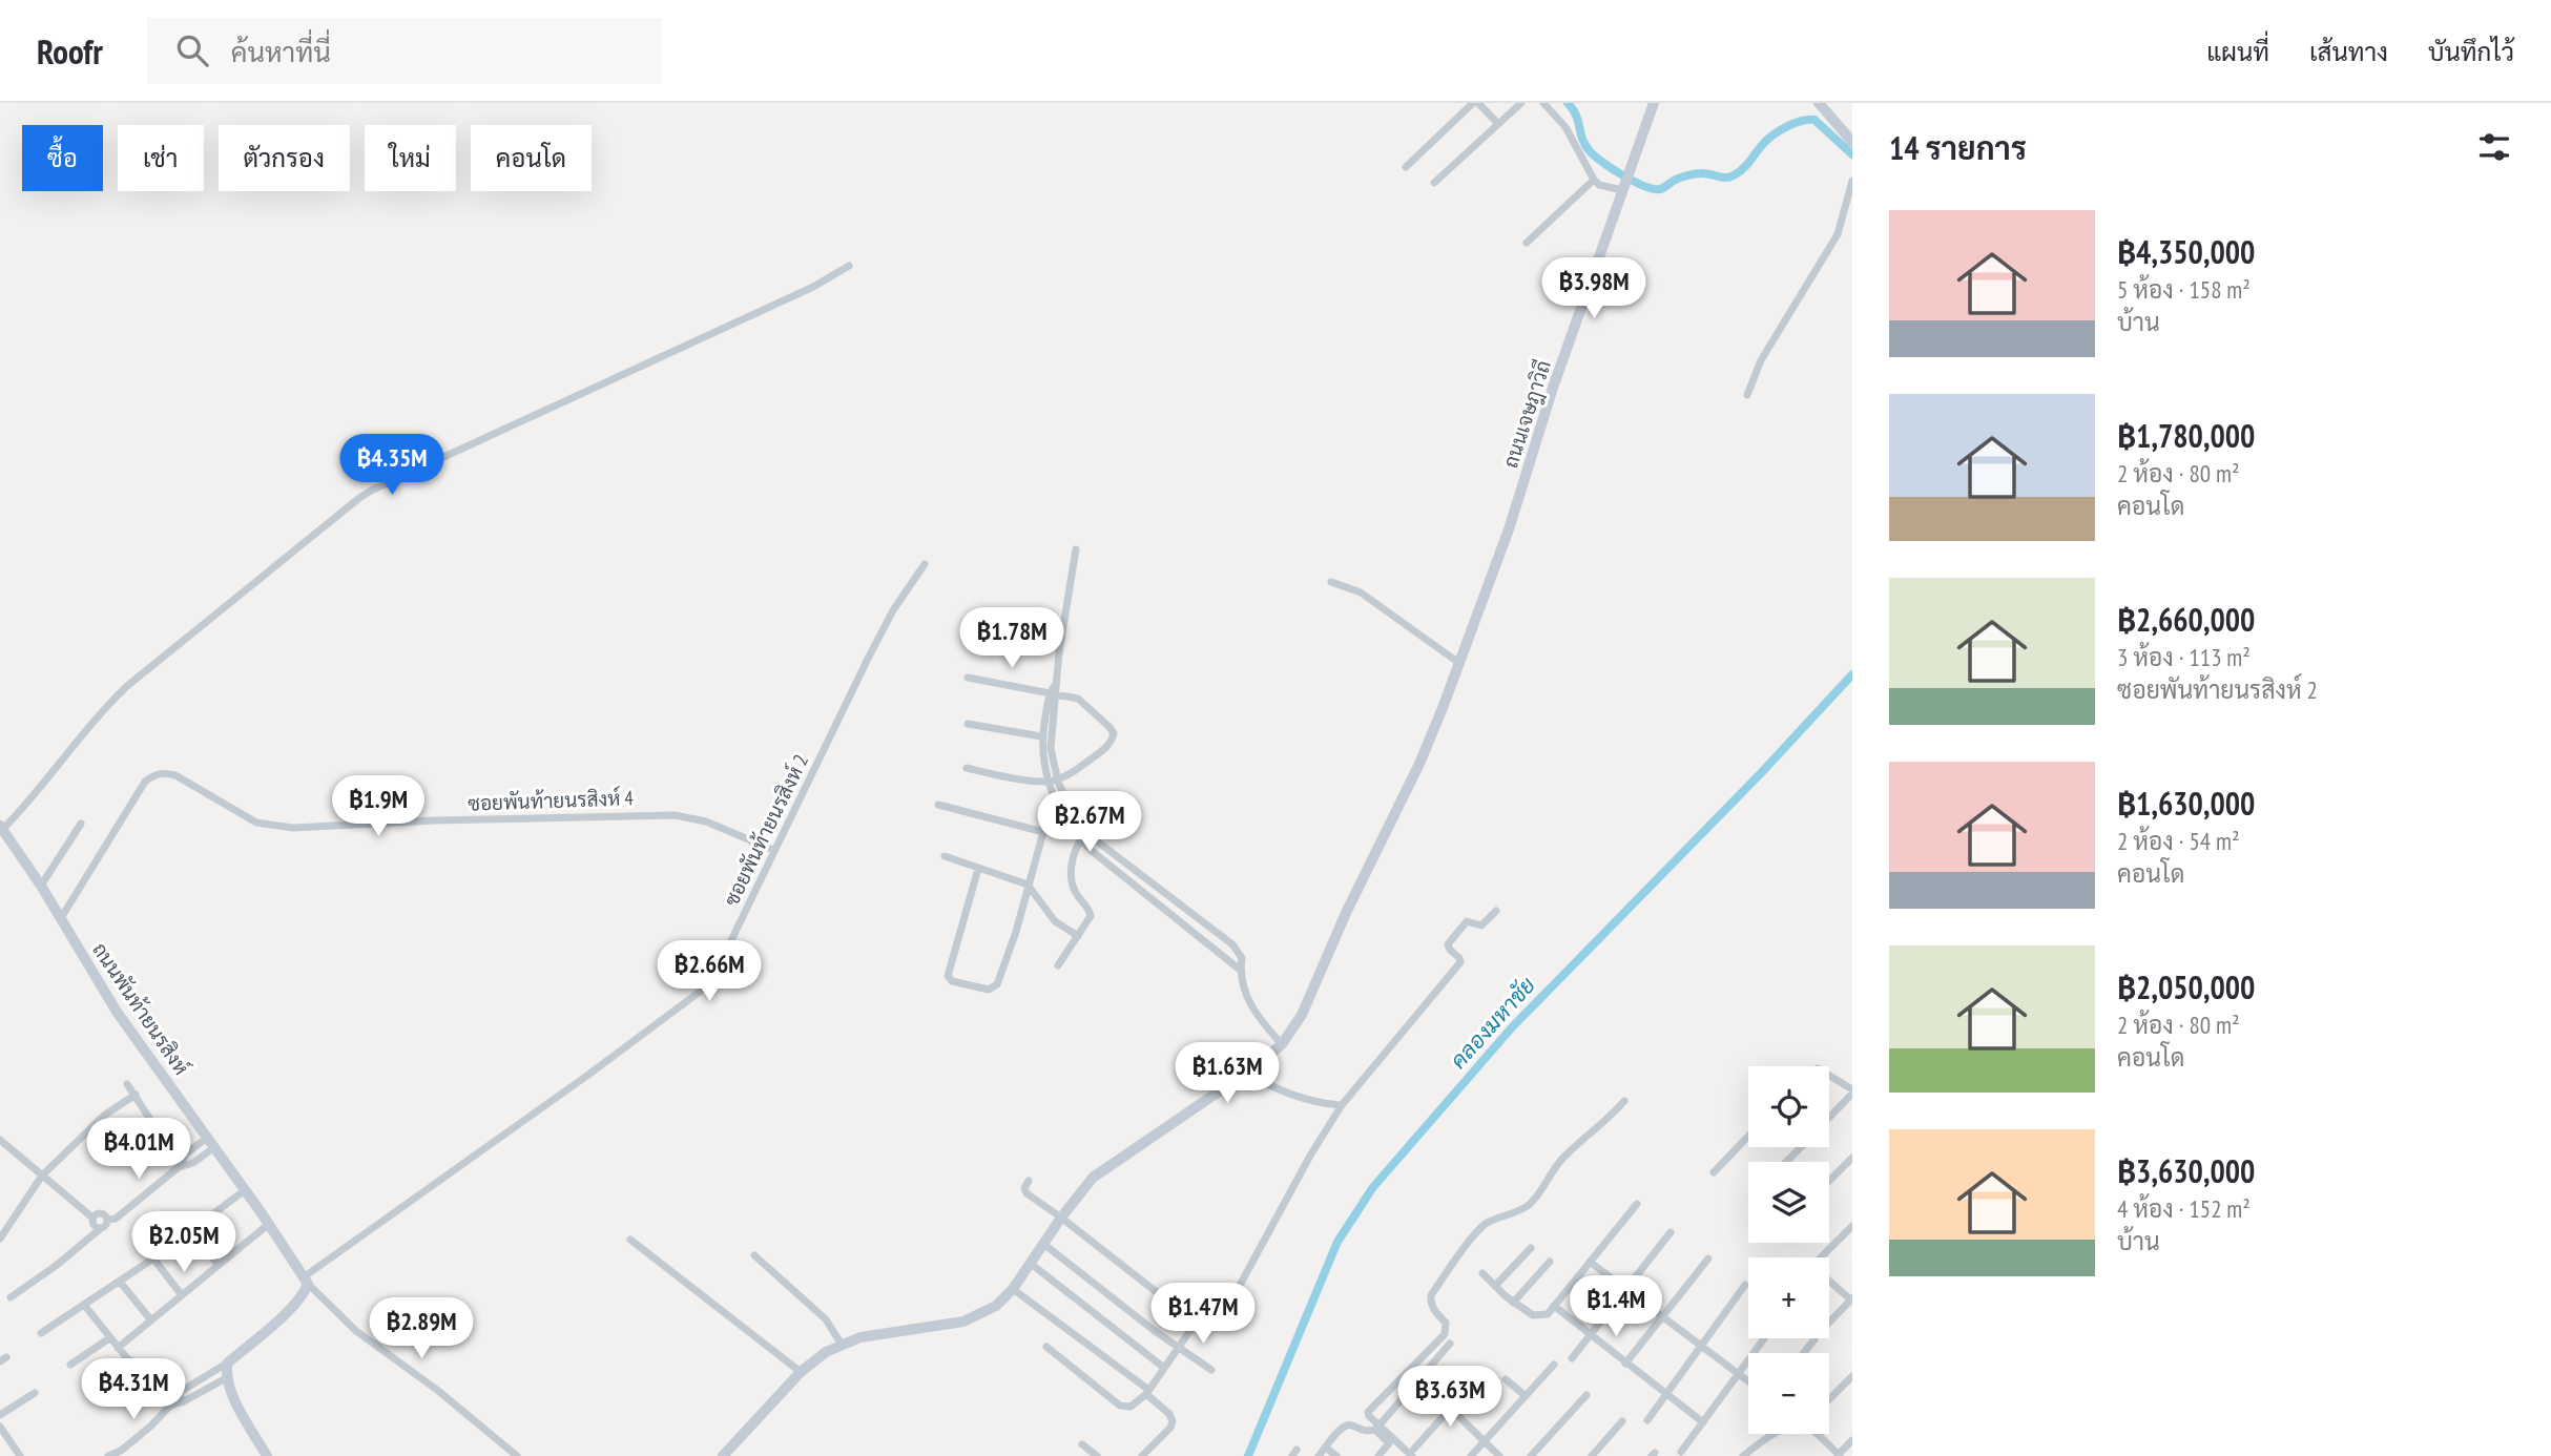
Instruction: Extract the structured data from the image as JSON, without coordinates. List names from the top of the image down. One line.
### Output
{"streets":{"street":["ถนนเจษฎาวิถี","ซอยพันท้ายนรสิงห์ 4","ซอยพันท้ายนรสิงห์ 2","ถนนพันท้ายนรสิงห์"]},"crossings":[["ซอยพันท้ายนรสิงห์ 4","ซอยพันท้ายนรสิงห์ 2"],["ซอยพันท้ายนรสิงห์ 4","ถนนพันท้ายนรสิงห์"],["ซอยพันท้ายนรสิงห์ 2","ถนนพันท้ายนรสิงห์"]],"water":["คลองมหาชัย"],"page":{"header":"Roofr","search":"ค้นหาที่นี่","nav":["แผนที่","เส้นทาง","บันทึกไว้"],"heading":"14 รายการ","chip":["ซื้อ","เช่า","ตัวกรอง","ใหม่","คอนโด"],"list":[{"name":"฿4,350,000","note":"5 ห้อง · 158 m² · บ้าน"},{"name":"฿1,780,000","note":"2 ห้อง · 80 m² · คอนโด"},{"name":"฿2,660,000","note":"3 ห้อง · 113 m² · ซอยพันท้ายนรสิงห์ 2"},{"name":"฿1,630,000","note":"2 ห้อง · 54 m² · คอนโด"},{"name":"฿2,050,000","note":"2 ห้อง · 80 m² · คอนโด"},{"name":"฿3,630,000","note":"4 ห้อง · 152 m² · บ้าน"}],"price":["฿3.98M","฿4.35M","฿1.78M","฿1.9M","฿2.67M","฿2.66M","฿1.63M","฿4.01M","฿2.05M","฿1.4M","฿1.47M","฿2.89M","฿4.31M","฿3.63M"],"map_buttons":["+","−"]}}
